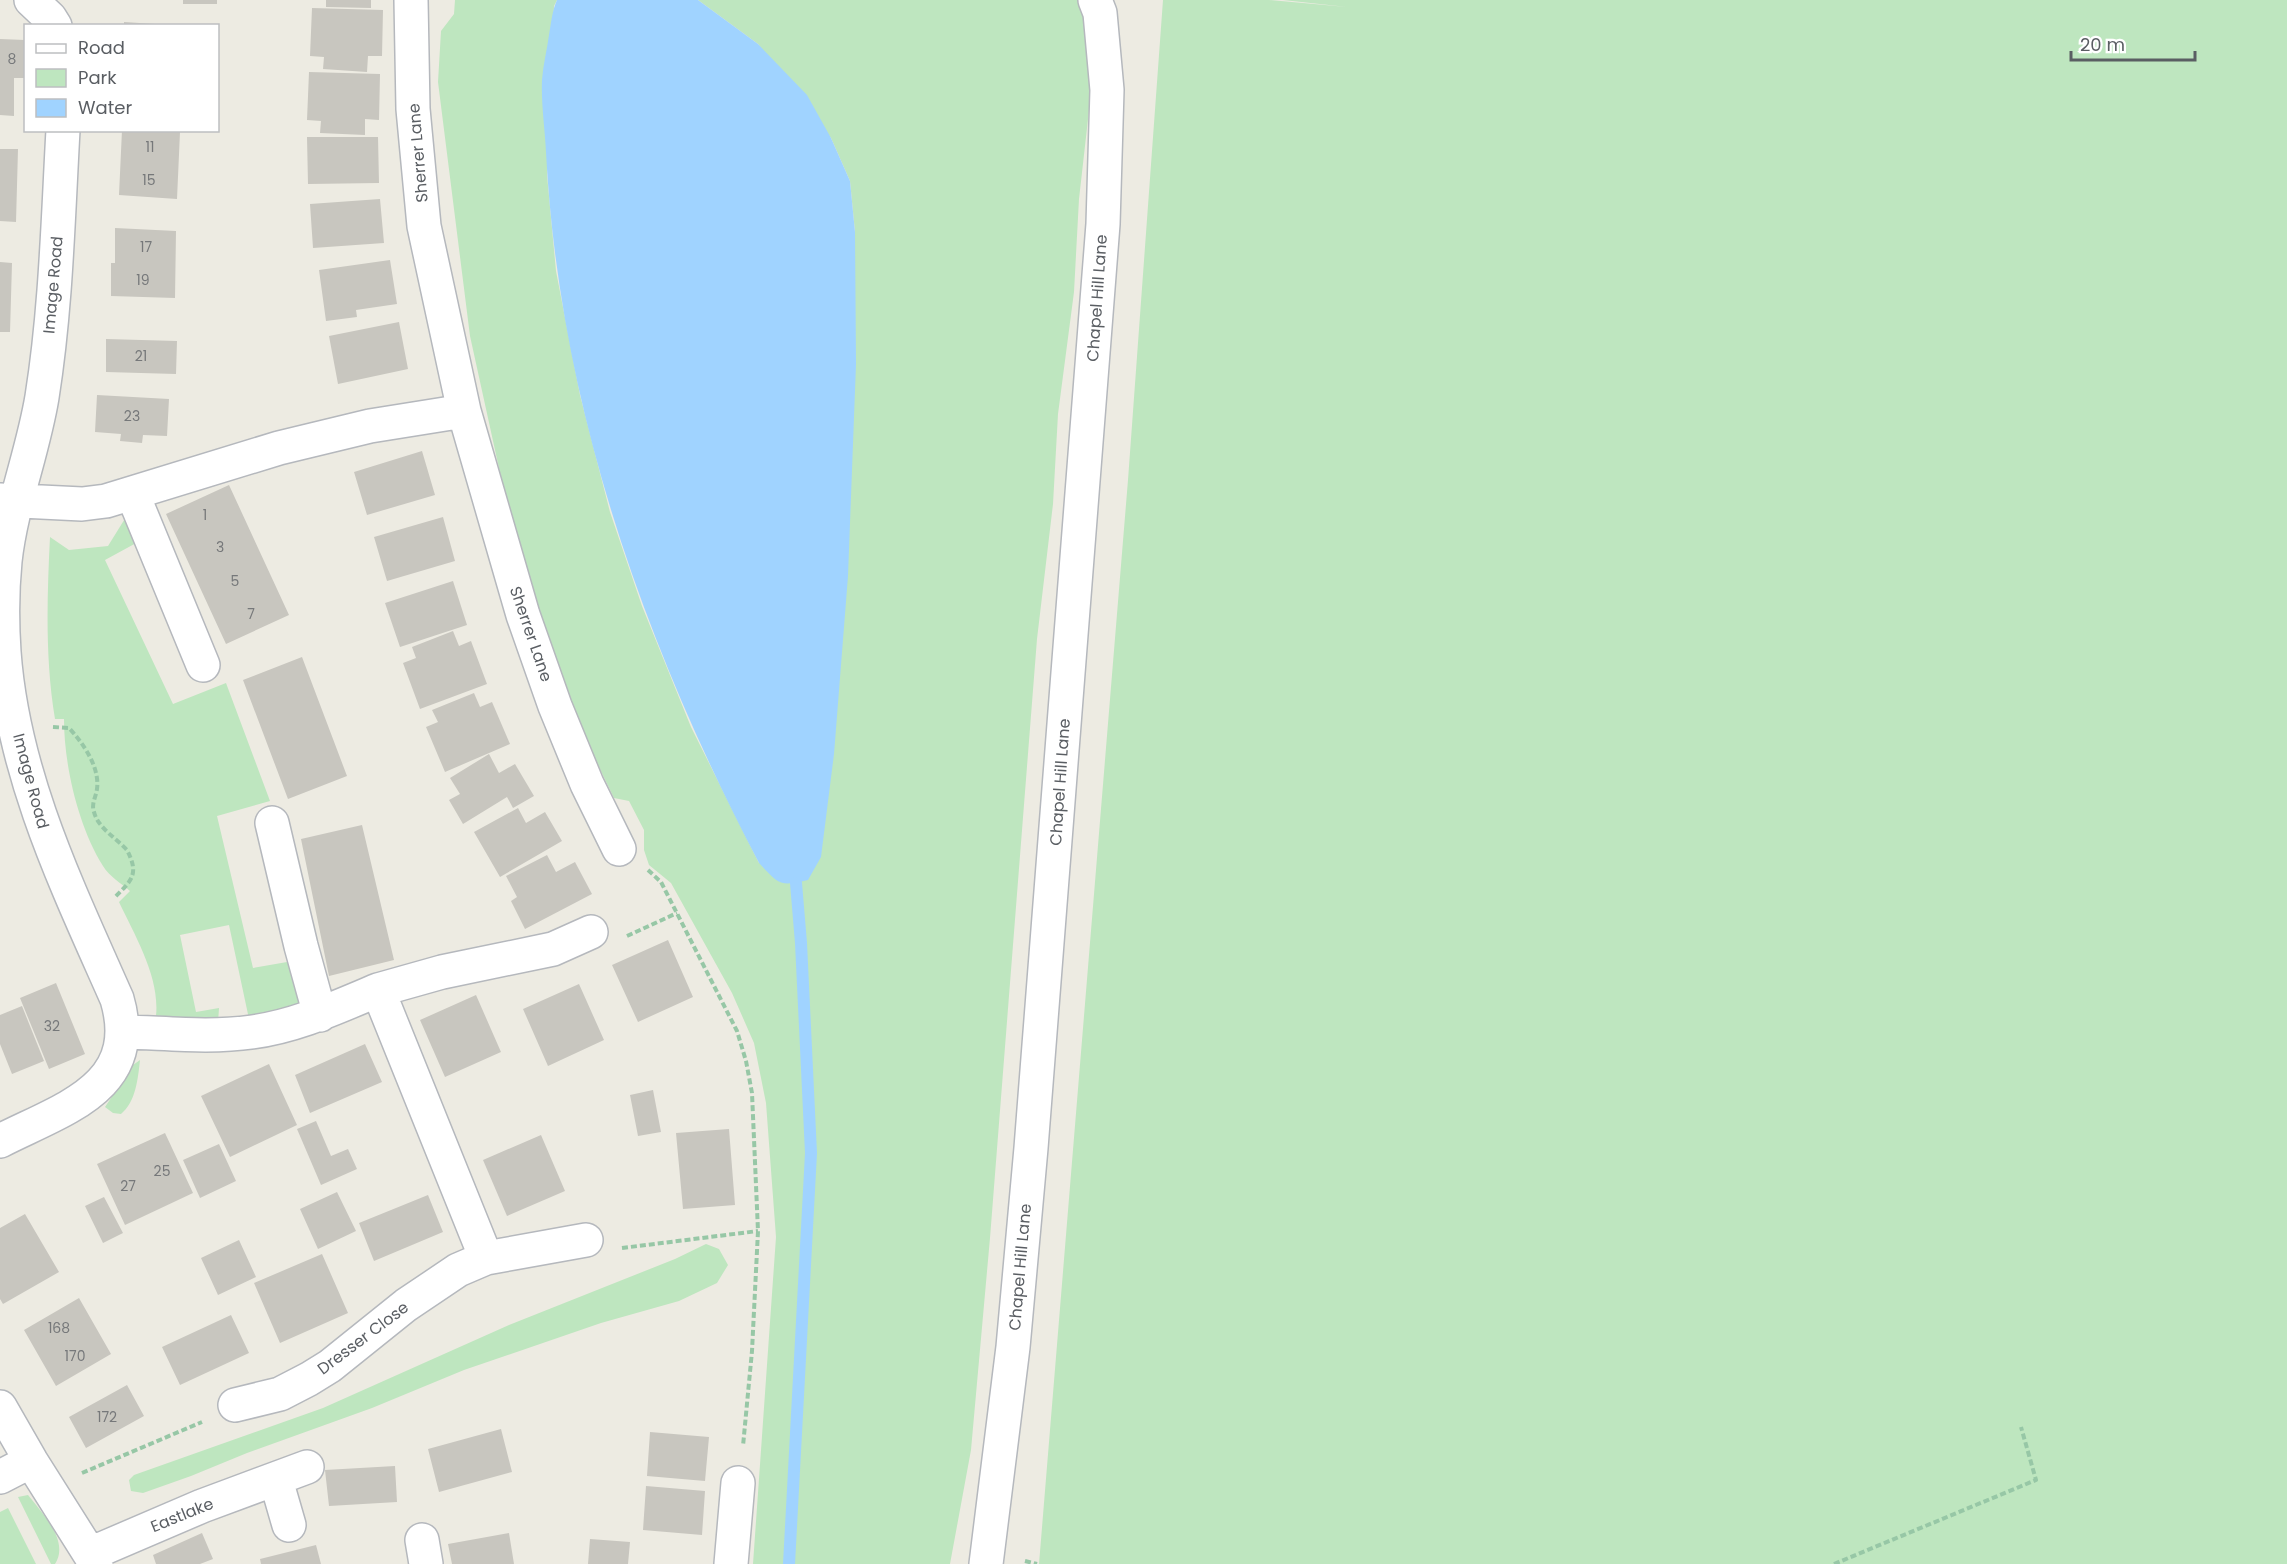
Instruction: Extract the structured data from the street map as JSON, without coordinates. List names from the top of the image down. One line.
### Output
{"streets":{"street":["Sherrer Lane","Image Road","Chapel Hill Lane","Dresser Close","Eastlake"]},"house_numbers":["8","11","15","17","19","21","23","1","3","5","7","32","25","27","168","170","172"],"legend":["Road","Park","Water"],"scale_bar":"20 m"}
